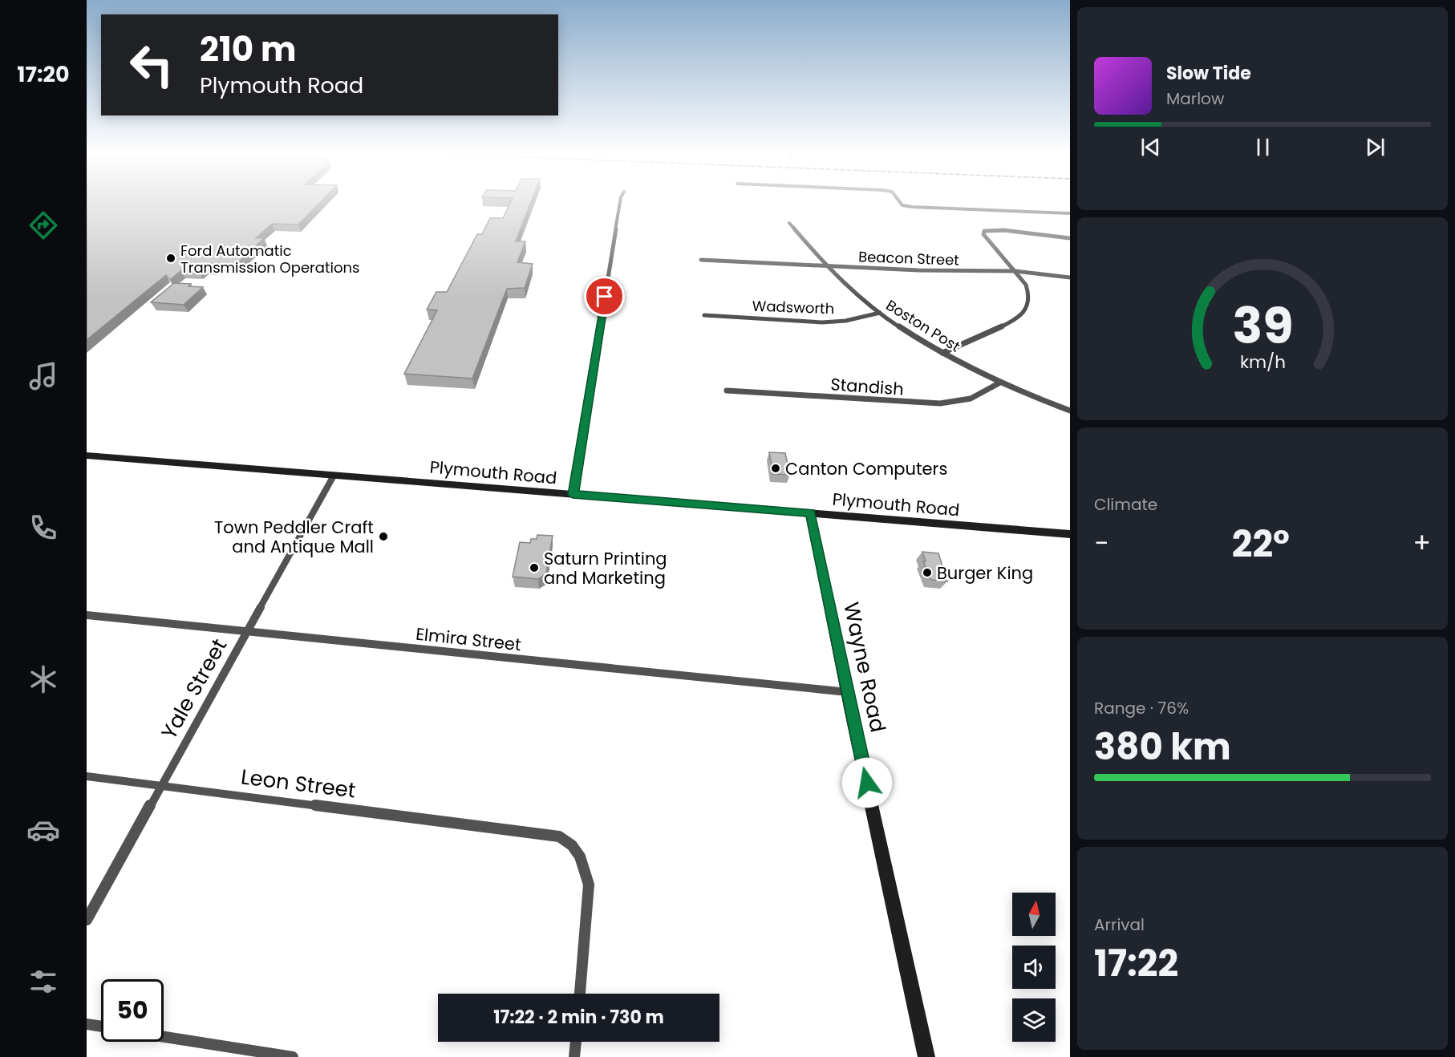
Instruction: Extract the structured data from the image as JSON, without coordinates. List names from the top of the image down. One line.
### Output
{"streets":{"main road":["Plymouth Road","Wayne Road"],"street":["Beacon Street","Wadsworth","Boston Post","Standish","Elmira Street","Yale Street","Leon Street"]},"crossings":[["Beacon Street","Boston Post"],["Wadsworth","Boston Post"],["Boston Post","Standish"],["Plymouth Road","Wayne Road"],["Plymouth Road","Yale Street"],["Elmira Street","Wayne Road"],["Elmira Street","Yale Street"],["Yale Street","Leon Street"]],"places":["Ford Automatic Transmission Operations","Canton Computers","Town Peddler Craft and Antique Mall","Saturn Printing and Marketing","Burger King"],"north":"top","page":{"tabs":"17:20","turn":["210 m","Plymouth Road"],"song":["Slow Tide","Marlow"],"tile":["Climate",["Range · 76%","380 km"],["Arrival","17:22"]],"heat":["−","22°","+"],"limit":"50","trip":"17:22 · 2 min · 730 m","gauge":["39","km/h"]}}
